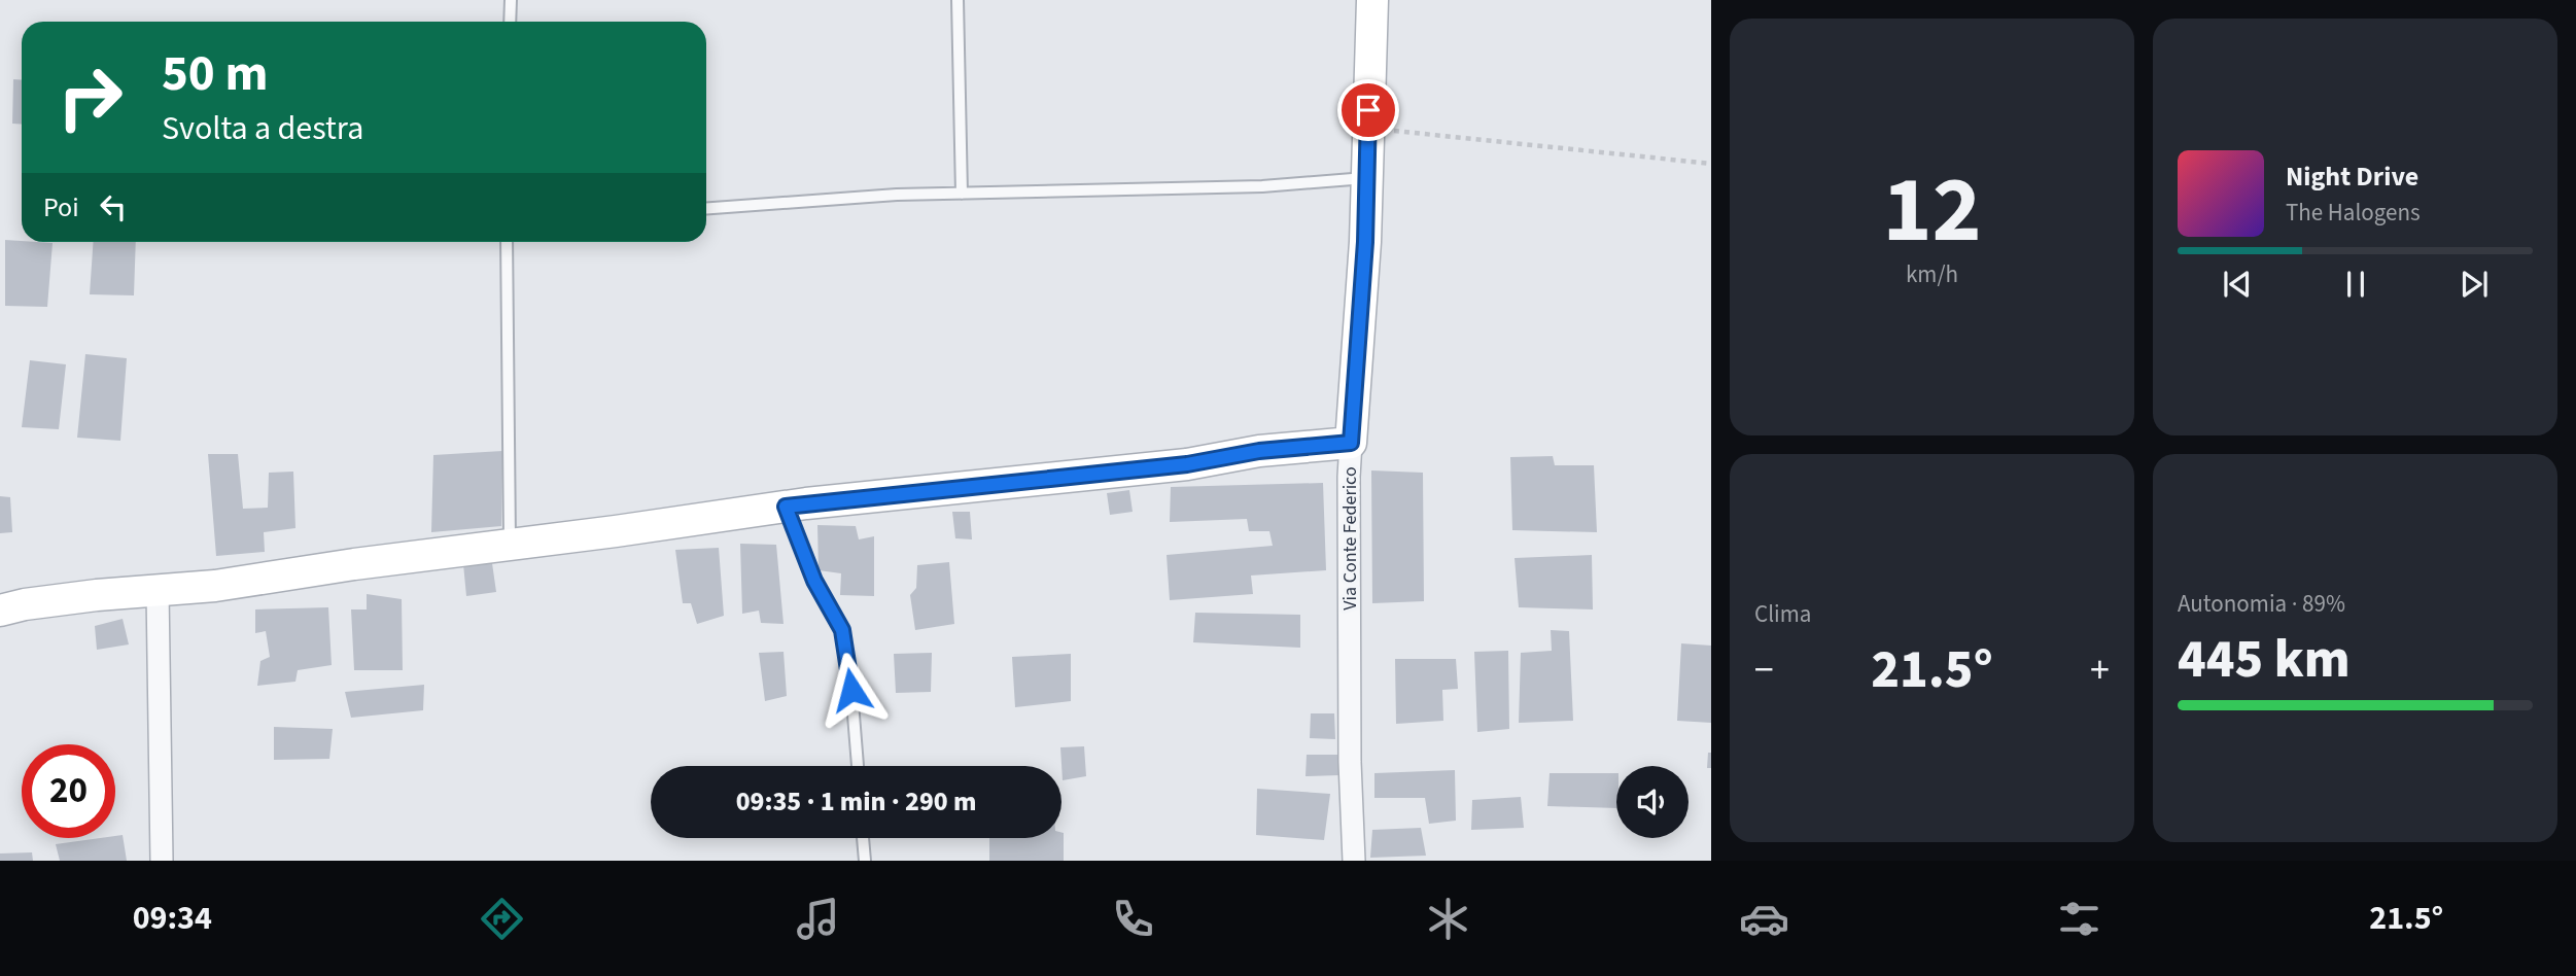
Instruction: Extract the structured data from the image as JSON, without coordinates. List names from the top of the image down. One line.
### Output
{"streets":{"street":["Via Conte Federico"]},"page":{"tile":[["12","km/h"],"Clima",["Autonomia · 89%","445 km"]],"turn":["50 m","Svolta a destra"],"song":["Night Drive","The Halogens"],"then":"Poi","heat":["−","21.5°","+"],"limit":"20","trip":"09:35 · 1 min · 290 m","tabs":["09:34","21.5°"]}}
